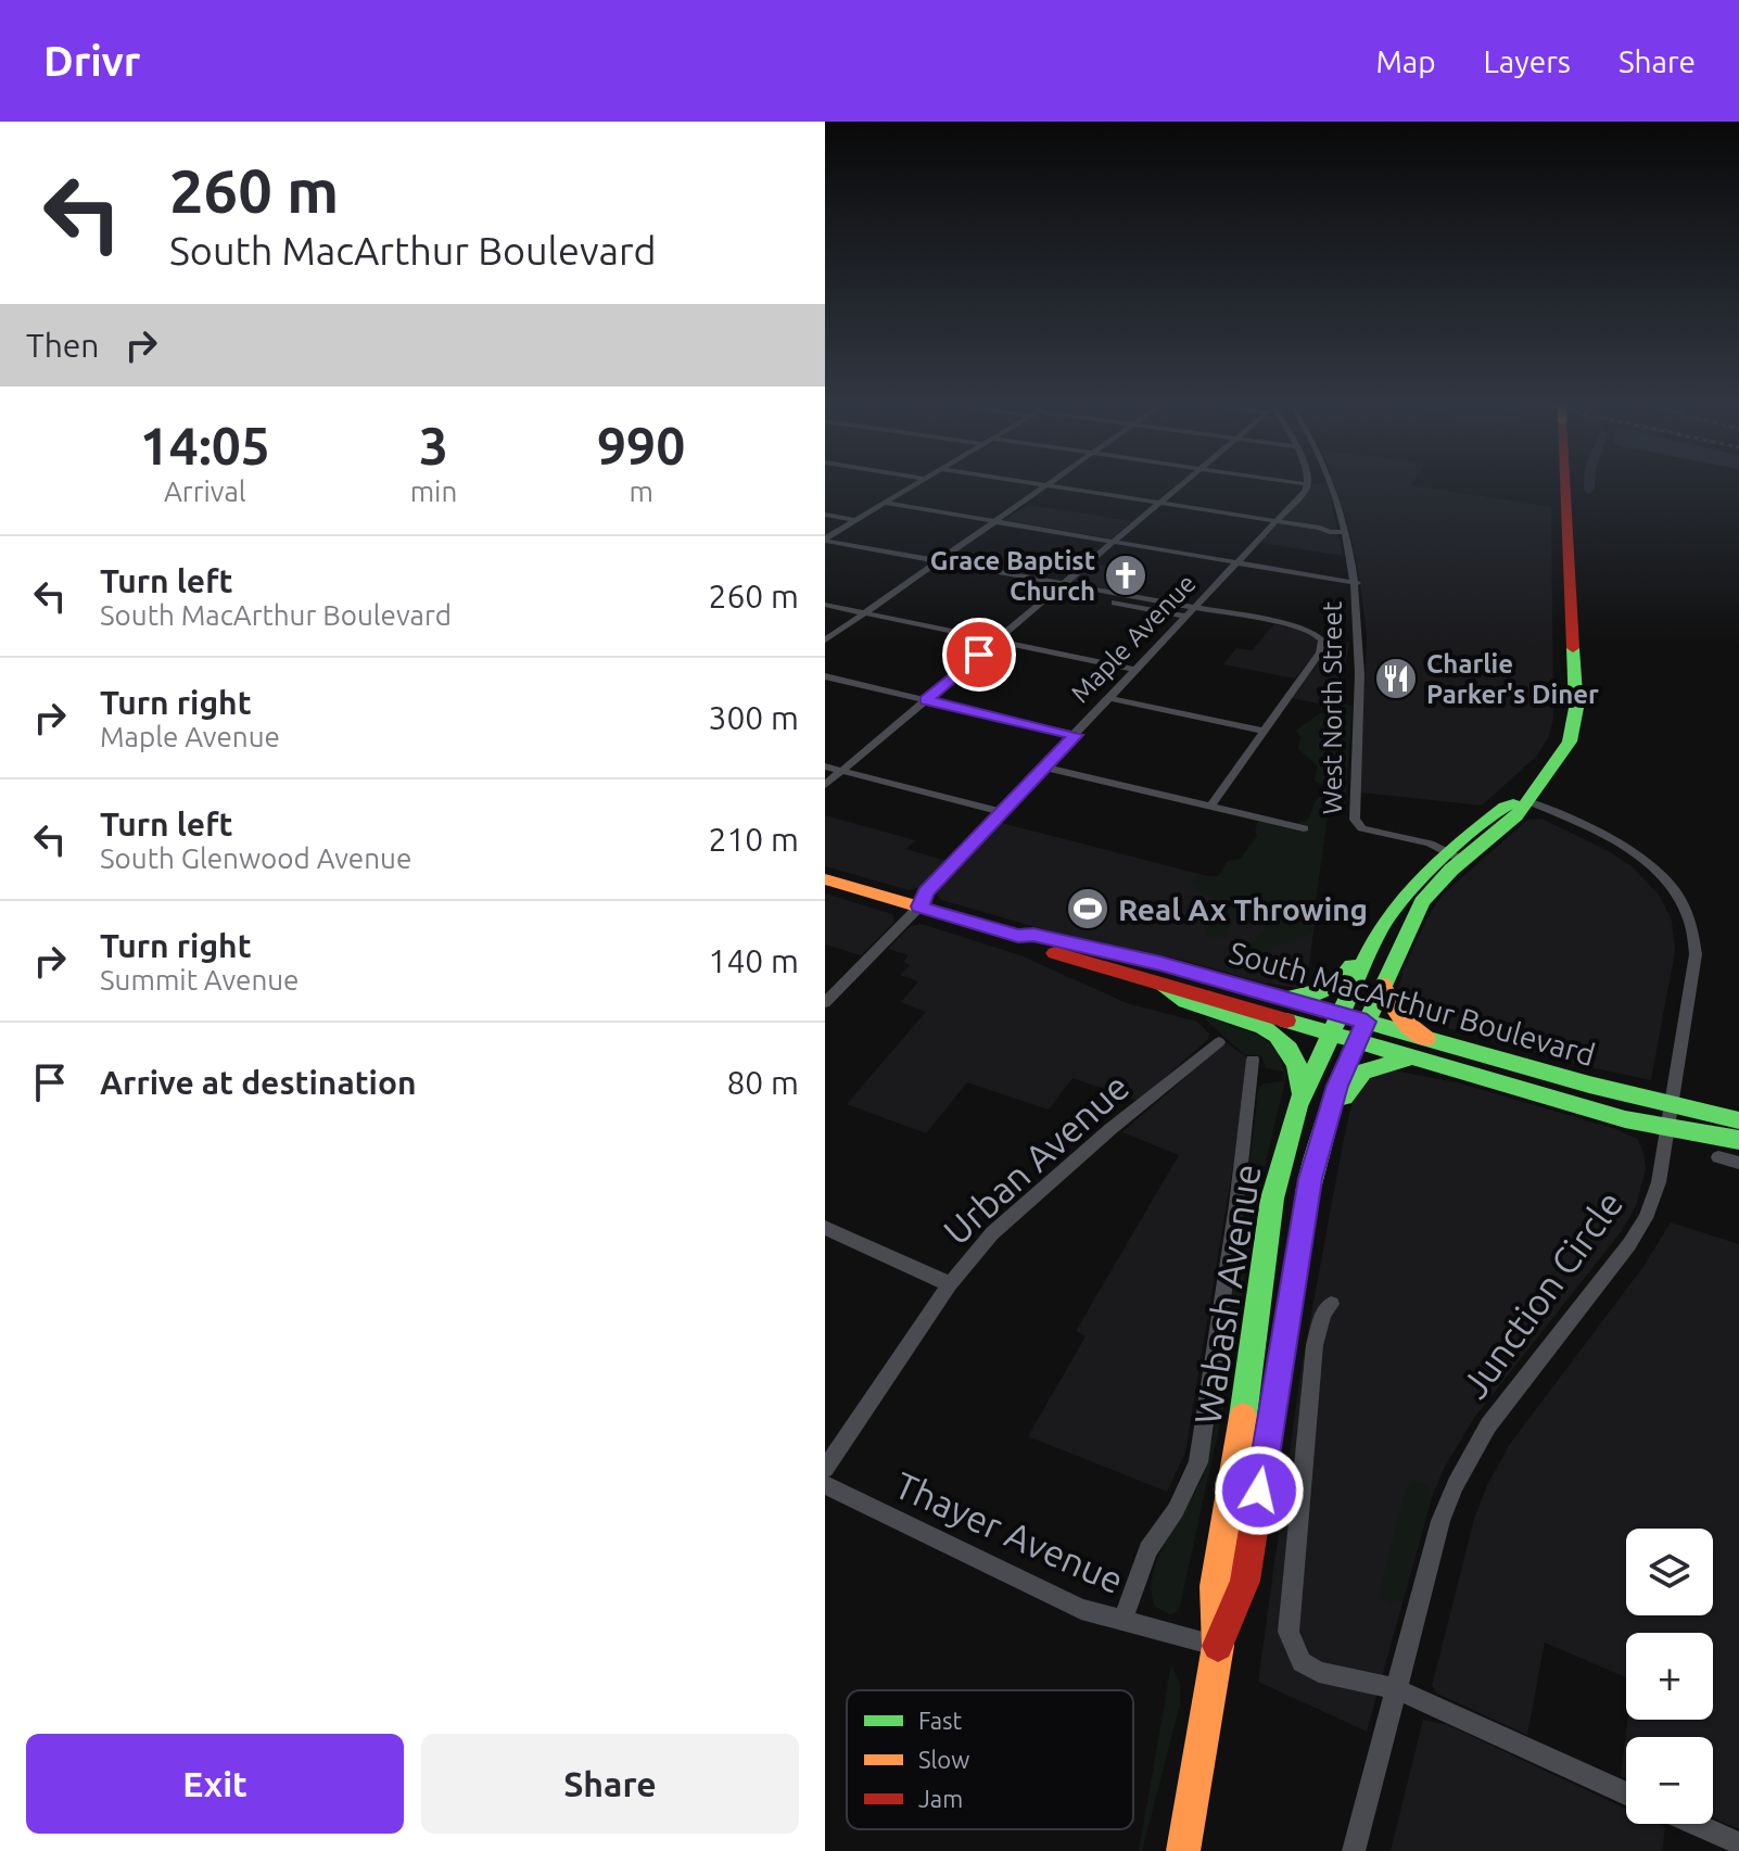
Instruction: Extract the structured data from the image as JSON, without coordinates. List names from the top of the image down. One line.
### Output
{"streets":{"main road":["South MacArthur Boulevard","Wabash Avenue"],"street":["Maple Avenue","West North Street","Urban Avenue","Junction Circle","Thayer Avenue"]},"crossings":[["Maple Avenue","South MacArthur Boulevard"],["West North Street","South MacArthur Boulevard"],["West North Street","Wabash Avenue"],["West North Street","Junction Circle"],["South MacArthur Boulevard","Wabash Avenue"],["South MacArthur Boulevard","Junction Circle"],["Wabash Avenue","Junction Circle"],["Wabash Avenue","Thayer Avenue"]],"places":{"church":["Grace Baptist Church"],"restaurant":["Charlie Parker's Diner"],"sports":["Real Ax Throwing"]},"legend":["Fast","Slow","Jam"],"page":{"header":"Drivr","nav":["Map","Layers","Share"],"turn":["260 m","South MacArthur Boulevard"],"then":"Then","eta":["14:05","Arrival","3","min","990","m"],"list":[{"name":"Turn left","note":"South MacArthur Boulevard","value":"260 m"},{"name":"Turn right","note":"Maple Avenue","value":"300 m"},{"name":"Turn left","note":"South Glenwood Avenue","value":"210 m"},{"name":"Turn right","note":"Summit Avenue","value":"140 m"},{"name":"Arrive at destination","value":"80 m"}],"map_buttons":["+","−"],"buttons":["Exit","Share"]}}
